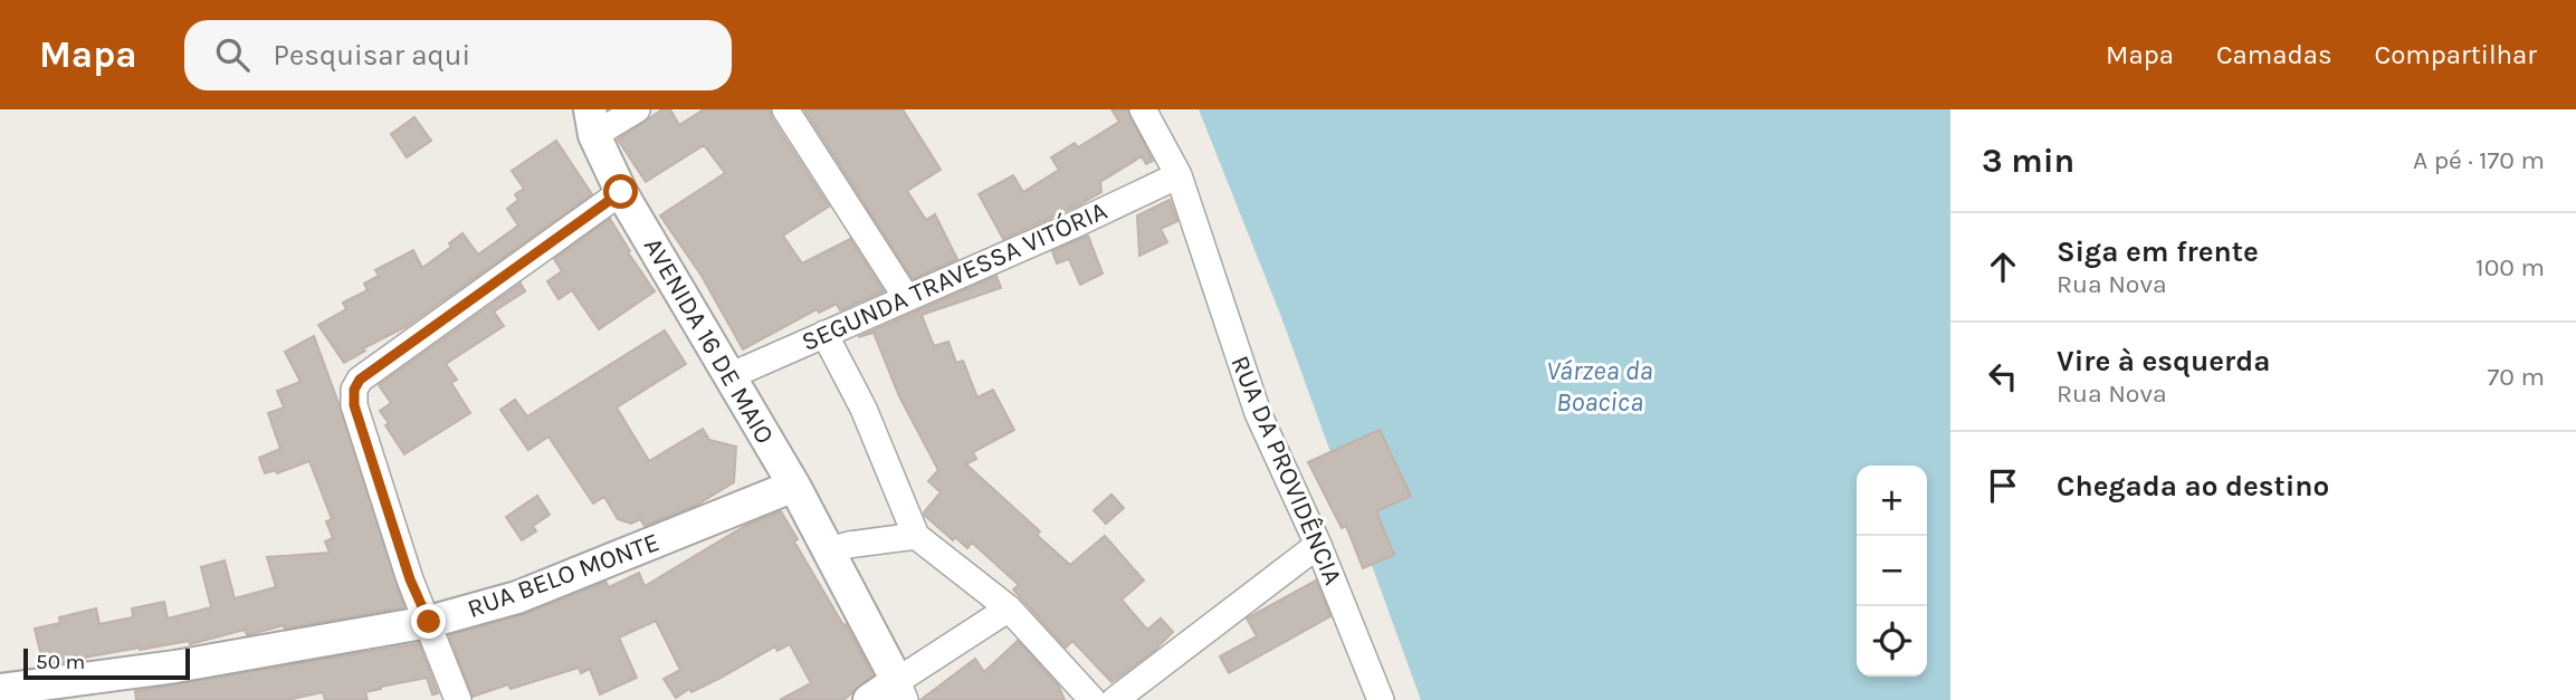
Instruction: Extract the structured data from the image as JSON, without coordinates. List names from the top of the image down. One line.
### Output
{"streets":{"street":["SEGUNDA TRAVESSA VITÓRIA","AVENIDA 16 DE MAIO","RUA DA PROVIDÊNCIA","RUA BELO MONTE"]},"crossings":[["SEGUNDA TRAVESSA VITÓRIA","AVENIDA 16 DE MAIO"],["SEGUNDA TRAVESSA VITÓRIA","RUA DA PROVIDÊNCIA"],["AVENIDA 16 DE MAIO","RUA BELO MONTE"]],"water":["Várzea da Boacica"],"scale_bar":"50 m","page":{"header":"Mapa","search":"Pesquisar aqui","nav":["Mapa","Camadas","Compartilhar"],"heading":["3 min","A pé · 170 m"],"list":[["Siga em frente","Rua Nova","100 m"],["Vire à esquerda","Rua Nova","70 m"],"Chegada ao destino"],"map_buttons":["+","−"],"scale":"50 m"}}
